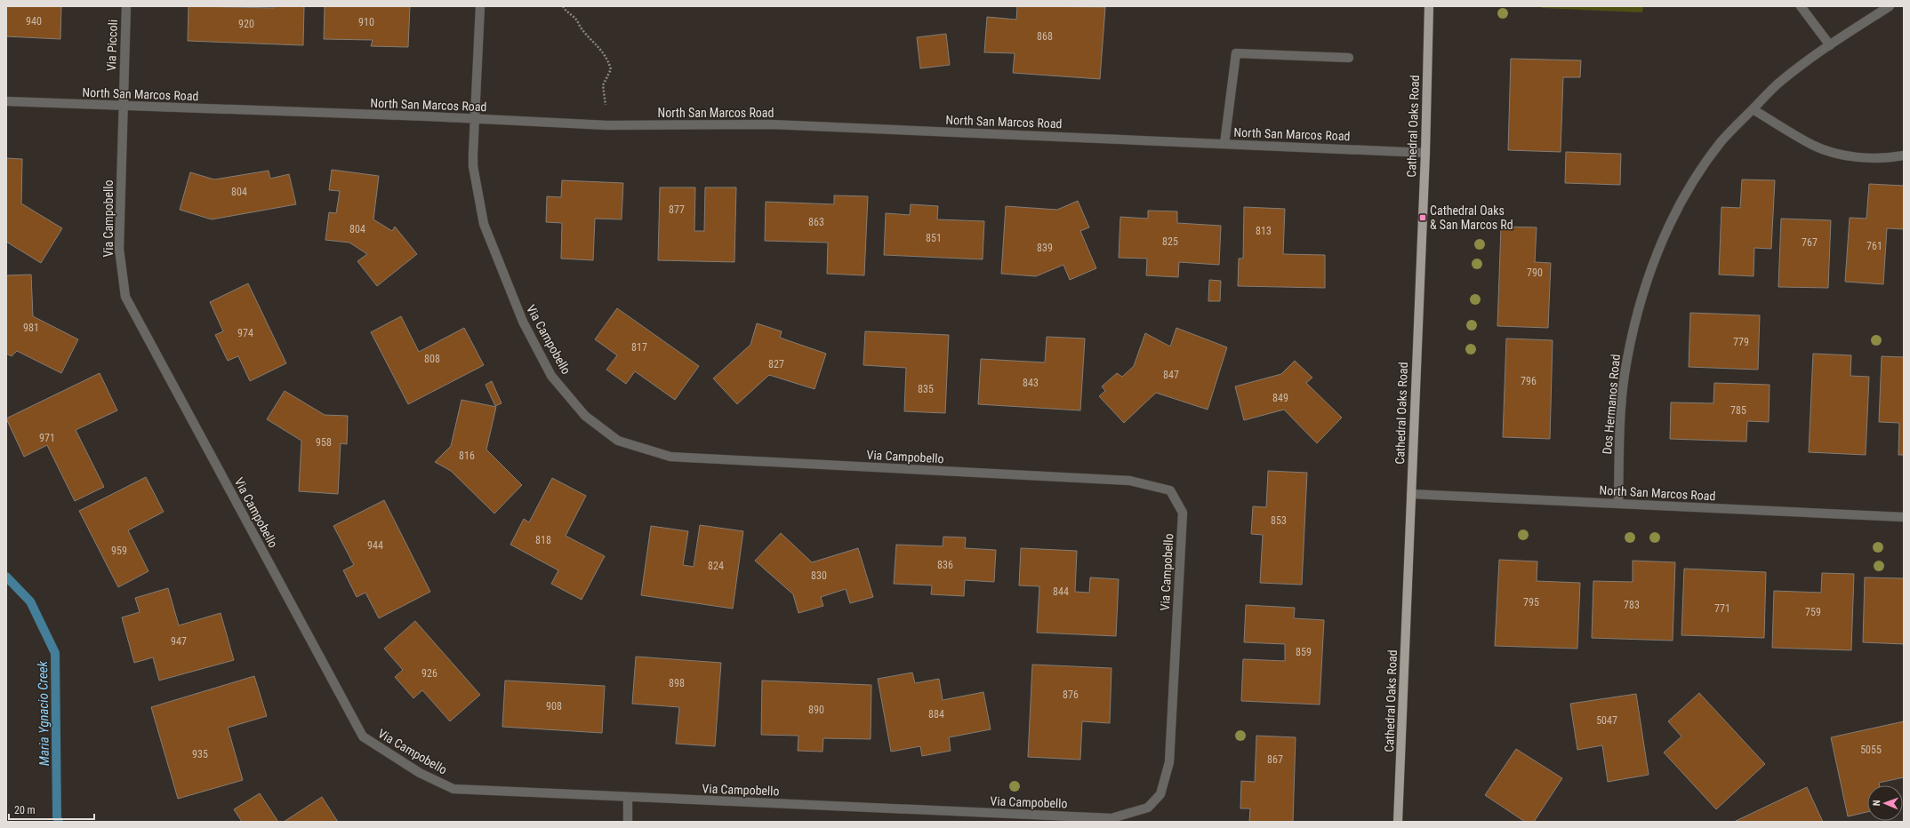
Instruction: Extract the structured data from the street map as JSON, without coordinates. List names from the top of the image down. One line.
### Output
{"streets":{"main road":["Cathedral Oaks Road"],"street":["Via Piccoli","North San Marcos Road","Via Campobello","Dos Hermanos Road"]},"crossings":[["Via Piccoli","North San Marcos Road"],["Via Piccoli","Via Campobello"],["North San Marcos Road","Cathedral Oaks Road"],["North San Marcos Road","Via Campobello"],["North San Marcos Road","Dos Hermanos Road"]],"water":["Maria Ygnacio Creek"],"places":{"transit":["Cathedral Oaks & San Marcos Rd"]},"house_numbers":["940","910","920","868","804","877","863","804","813","851","825","767","761","839","790","981","974","779","817","808","827","847","796","843","835","849","785","971","958","816","853","818","944","959","836","824","830","844","795","783","771","759","947","859","926","898","876","908","890","884","5047","5055","935","867"],"scale_bar":"20 m","north":"left"}
